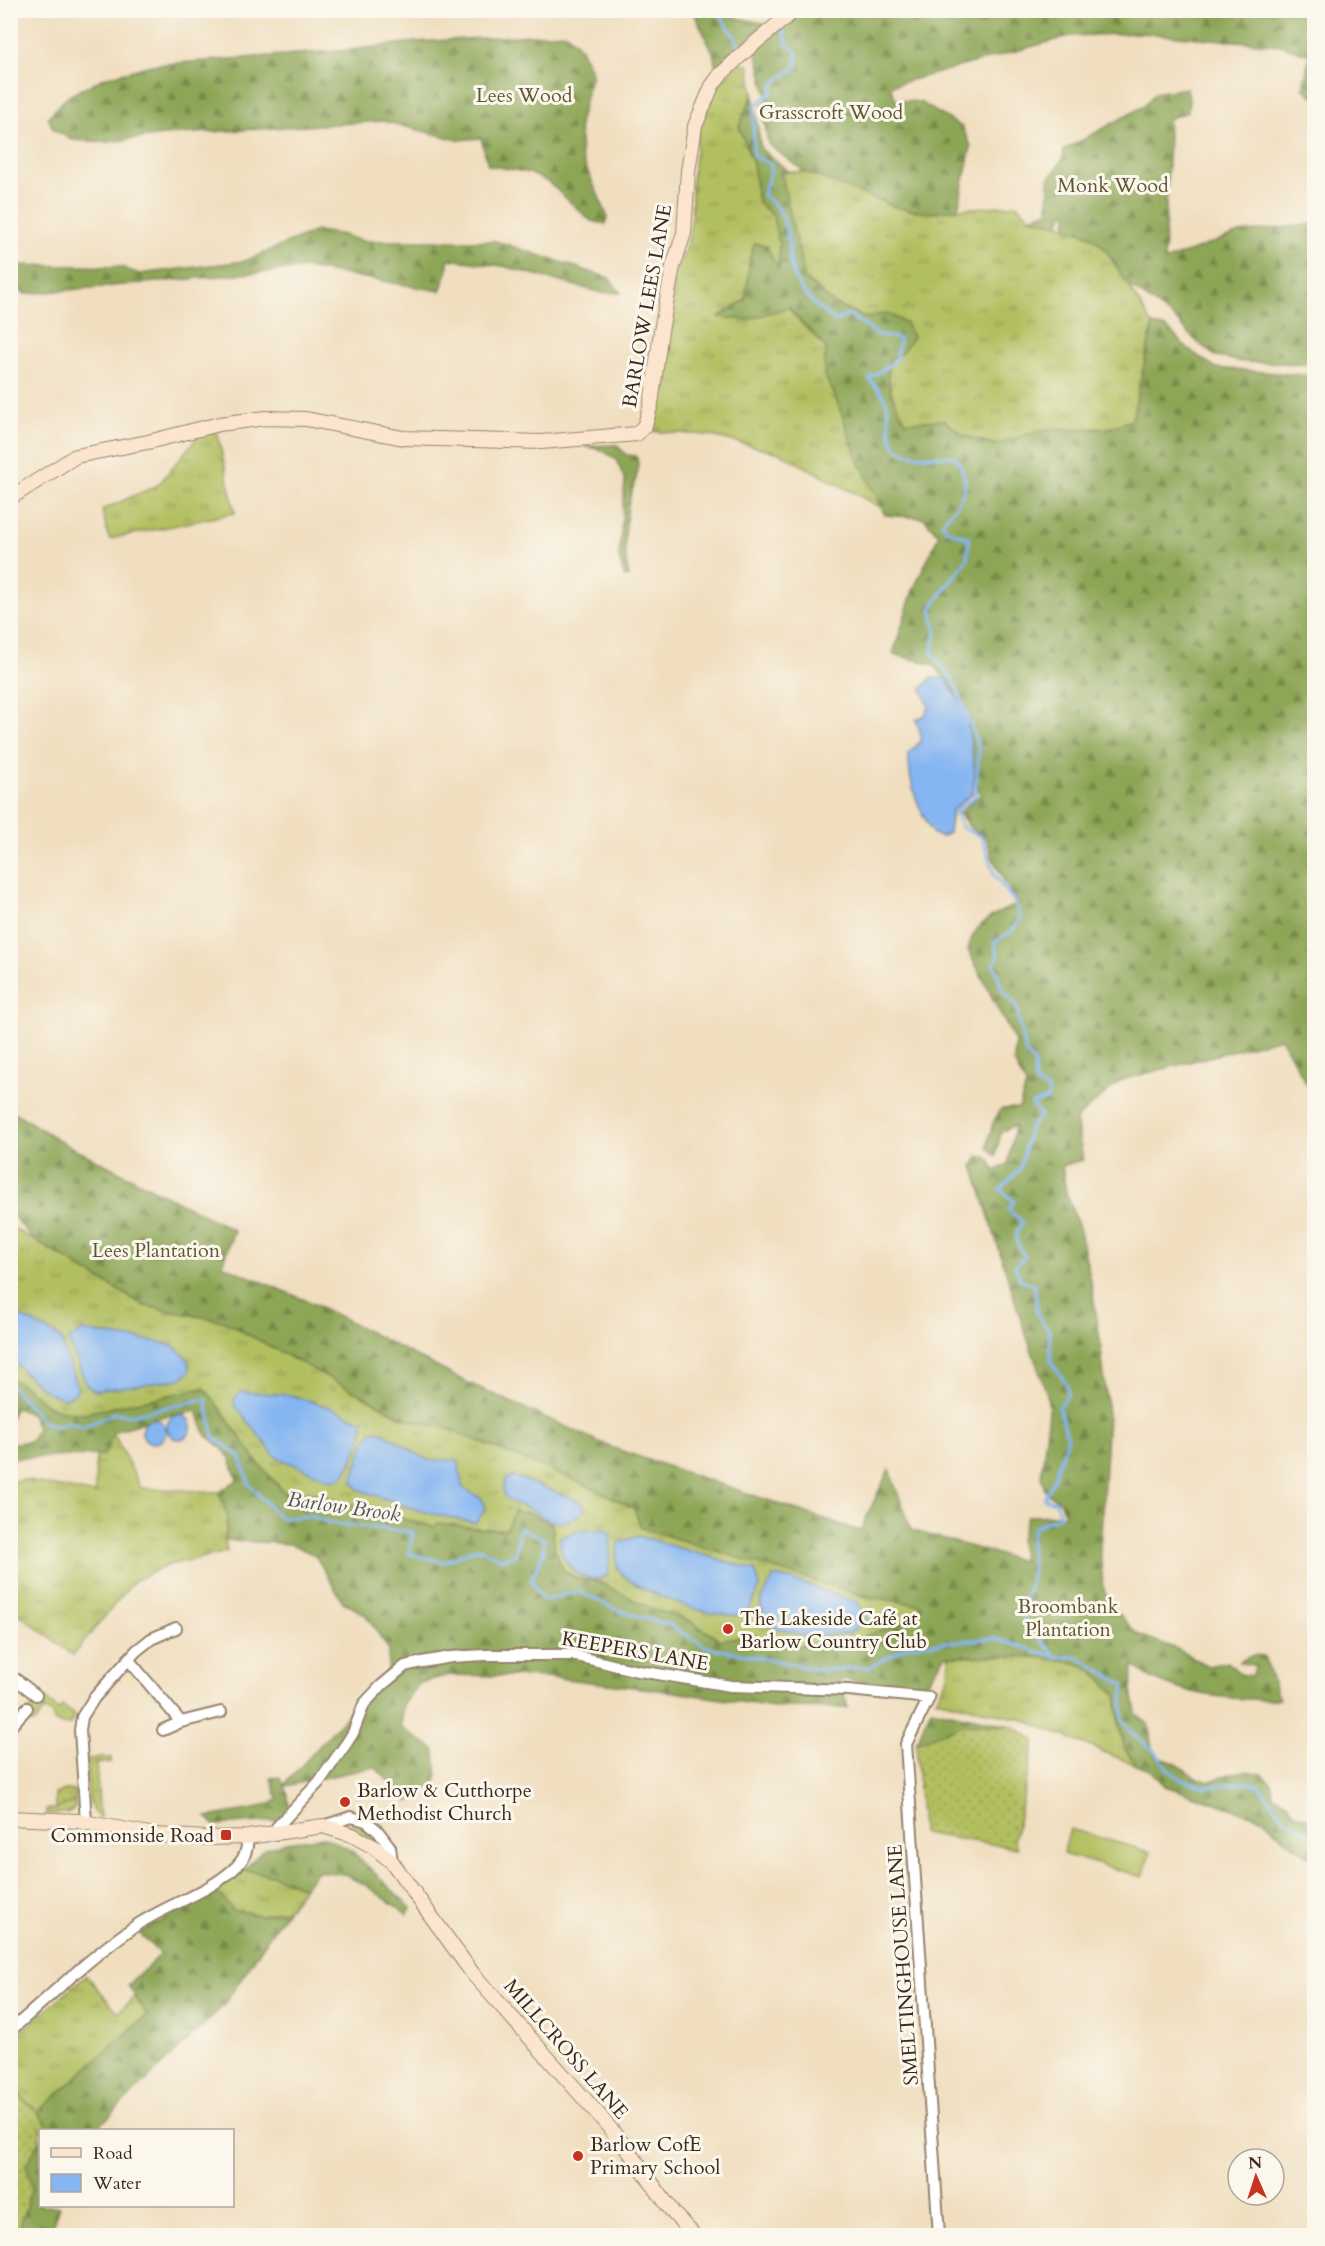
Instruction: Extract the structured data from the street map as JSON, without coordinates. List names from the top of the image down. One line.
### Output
{"streets":{"street":["BARLOW LEES LANE","KEEPERS LANE","SMELTINGHOUSE LANE","MILLCROSS LANE"]},"crossings":[["KEEPERS LANE","SMELTINGHOUSE LANE"],["KEEPERS LANE","MILLCROSS LANE"]],"water":["Barlow Brook"],"parks":["Lees Wood","Grasscroft Wood","Monk Wood","Lees Plantation","Broombank Plantation"],"places":{"other":["The Lakeside Café at Barlow Country Club","Barlow & Cutthorpe Methodist Church","Barlow CofE Primary School"],"transit":["Commonside Road"]},"legend":["Road","Water"],"north":"top"}
